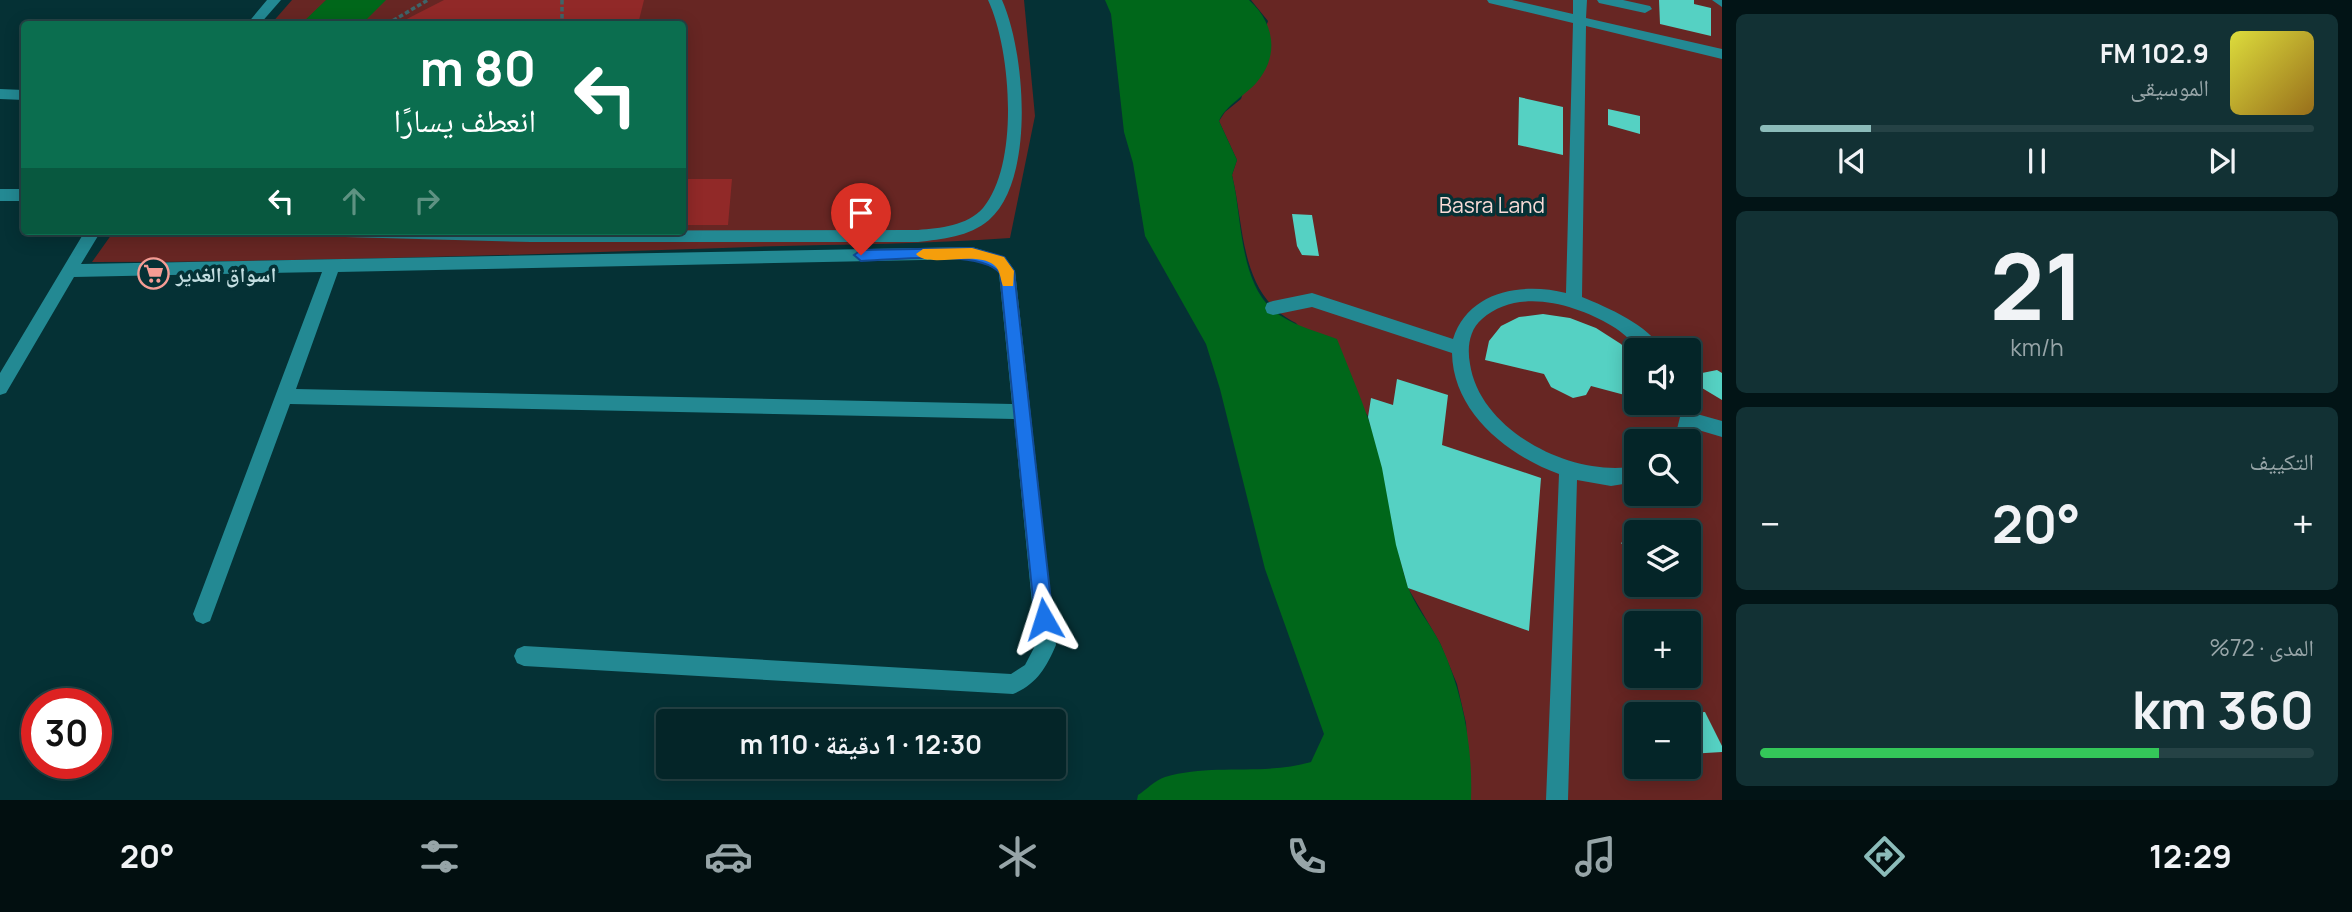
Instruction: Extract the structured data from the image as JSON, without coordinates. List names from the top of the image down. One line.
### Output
{"parks":["Basra Land"],"places":{"supermarket":["اسواق الغدير"]},"page":{"turn":["80 m","انعطف يسارًا"],"song":["102.9 FM","الموسيقى"],"tile":[["21","km/h"],"التكييف",["المدى · 72%","360 km"]],"map_buttons":["+","−"],"heat":["−","20°","+"],"limit":"30","trip":"12:30 · 1 دقيقة · 110 m","tabs":["12:29","20°"]}}
